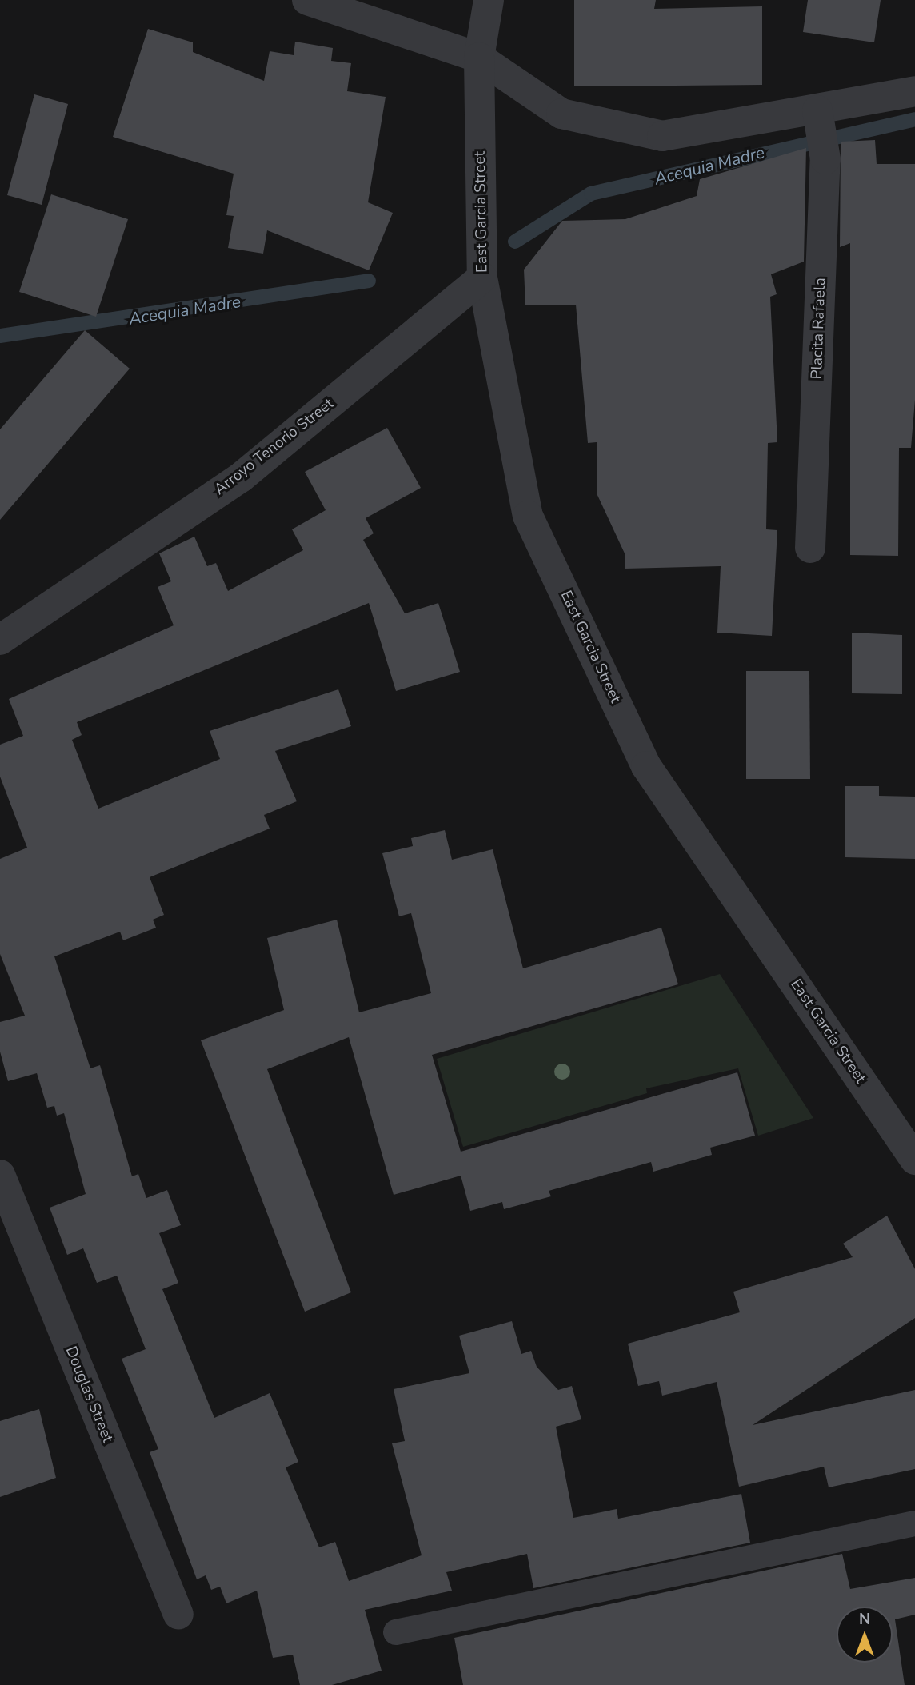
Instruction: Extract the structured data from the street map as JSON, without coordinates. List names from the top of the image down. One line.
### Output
{"streets":{"street":["East Garcia Street","Placita Rafaela","Arroyo Tenorio Street","Douglas Street"]},"crossings":[["East Garcia Street","Arroyo Tenorio Street"]],"water":["Acequia Madre"],"north":"top"}
